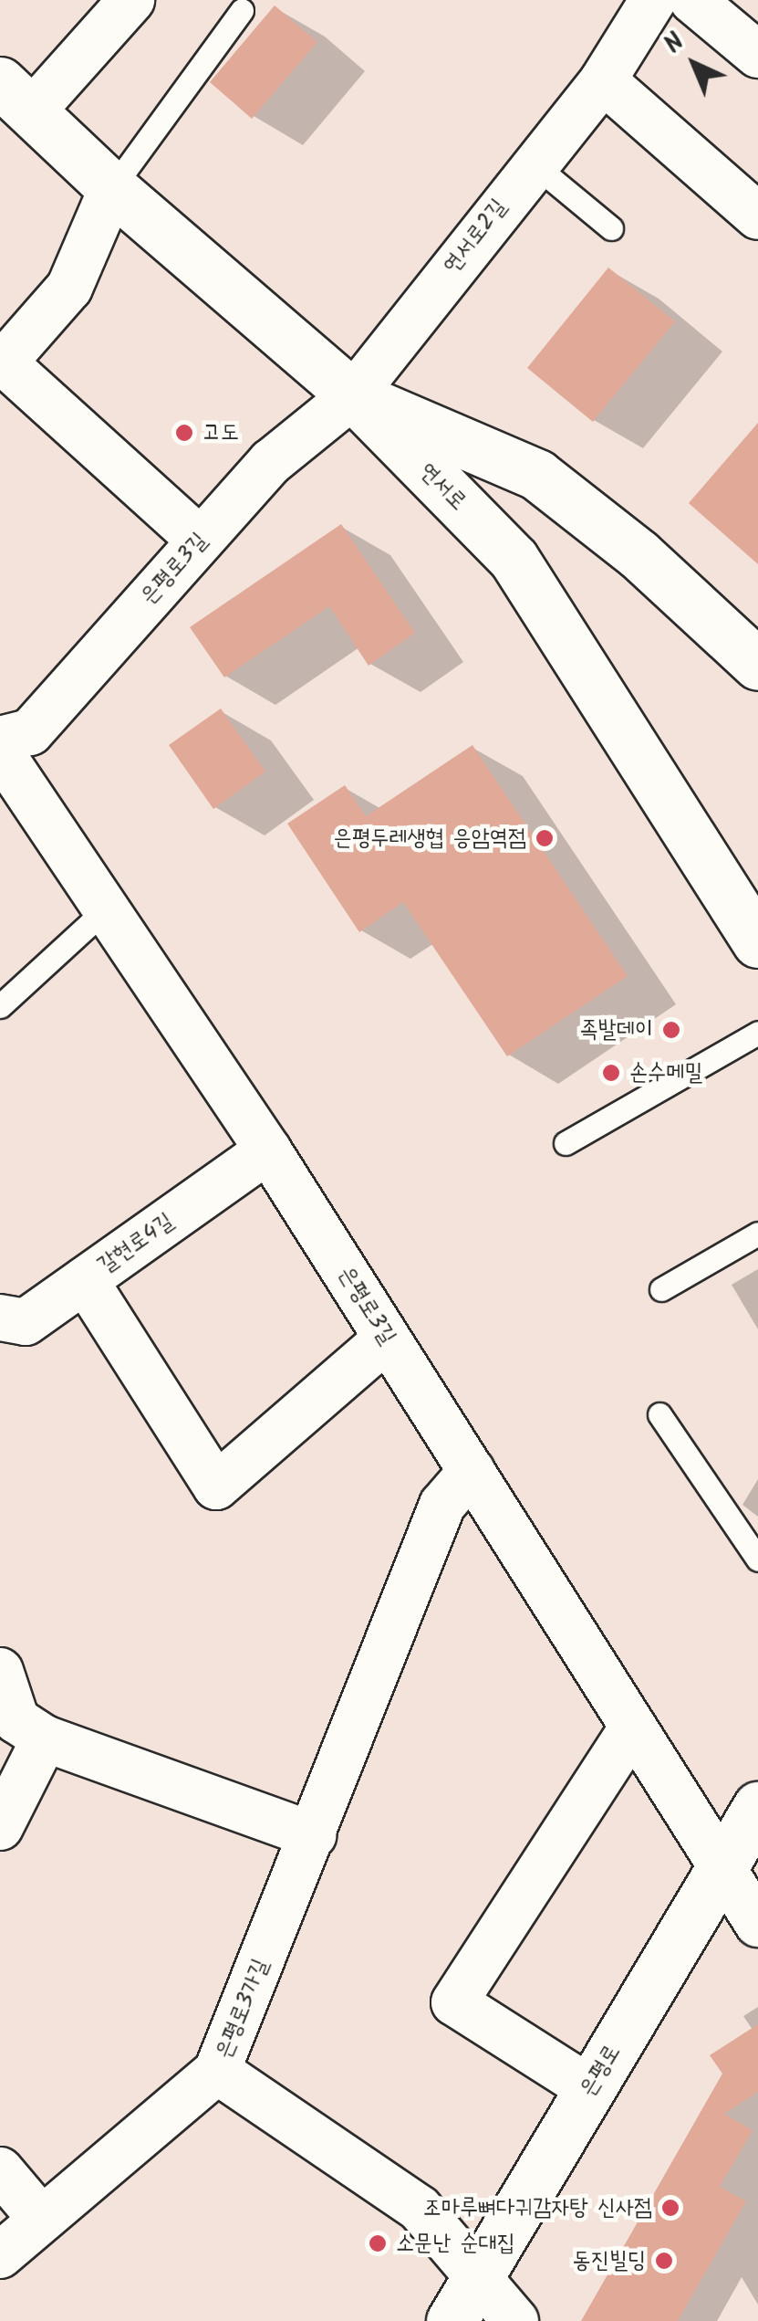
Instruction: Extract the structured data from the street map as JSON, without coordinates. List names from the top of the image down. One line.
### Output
{"streets":{"main road":["연서로","은평로"],"street":["연서로2길","은평로3길","갈현로4길","은평로3가길"]},"crossings":[["연서로2길","연서로"],["연서로2길","은평로3길"],["연서로","은평로3길"],["은평로3길","갈현로4길"],["은평로3길","은평로3가길"],["은평로3길","은평로"]],"places":["고도","은평두레생협 응암역점","족발데이","손수메밀","조마루뼈다귀감자탕 신사점","소문난 순대집","동진빌딩"],"north":"top left"}
